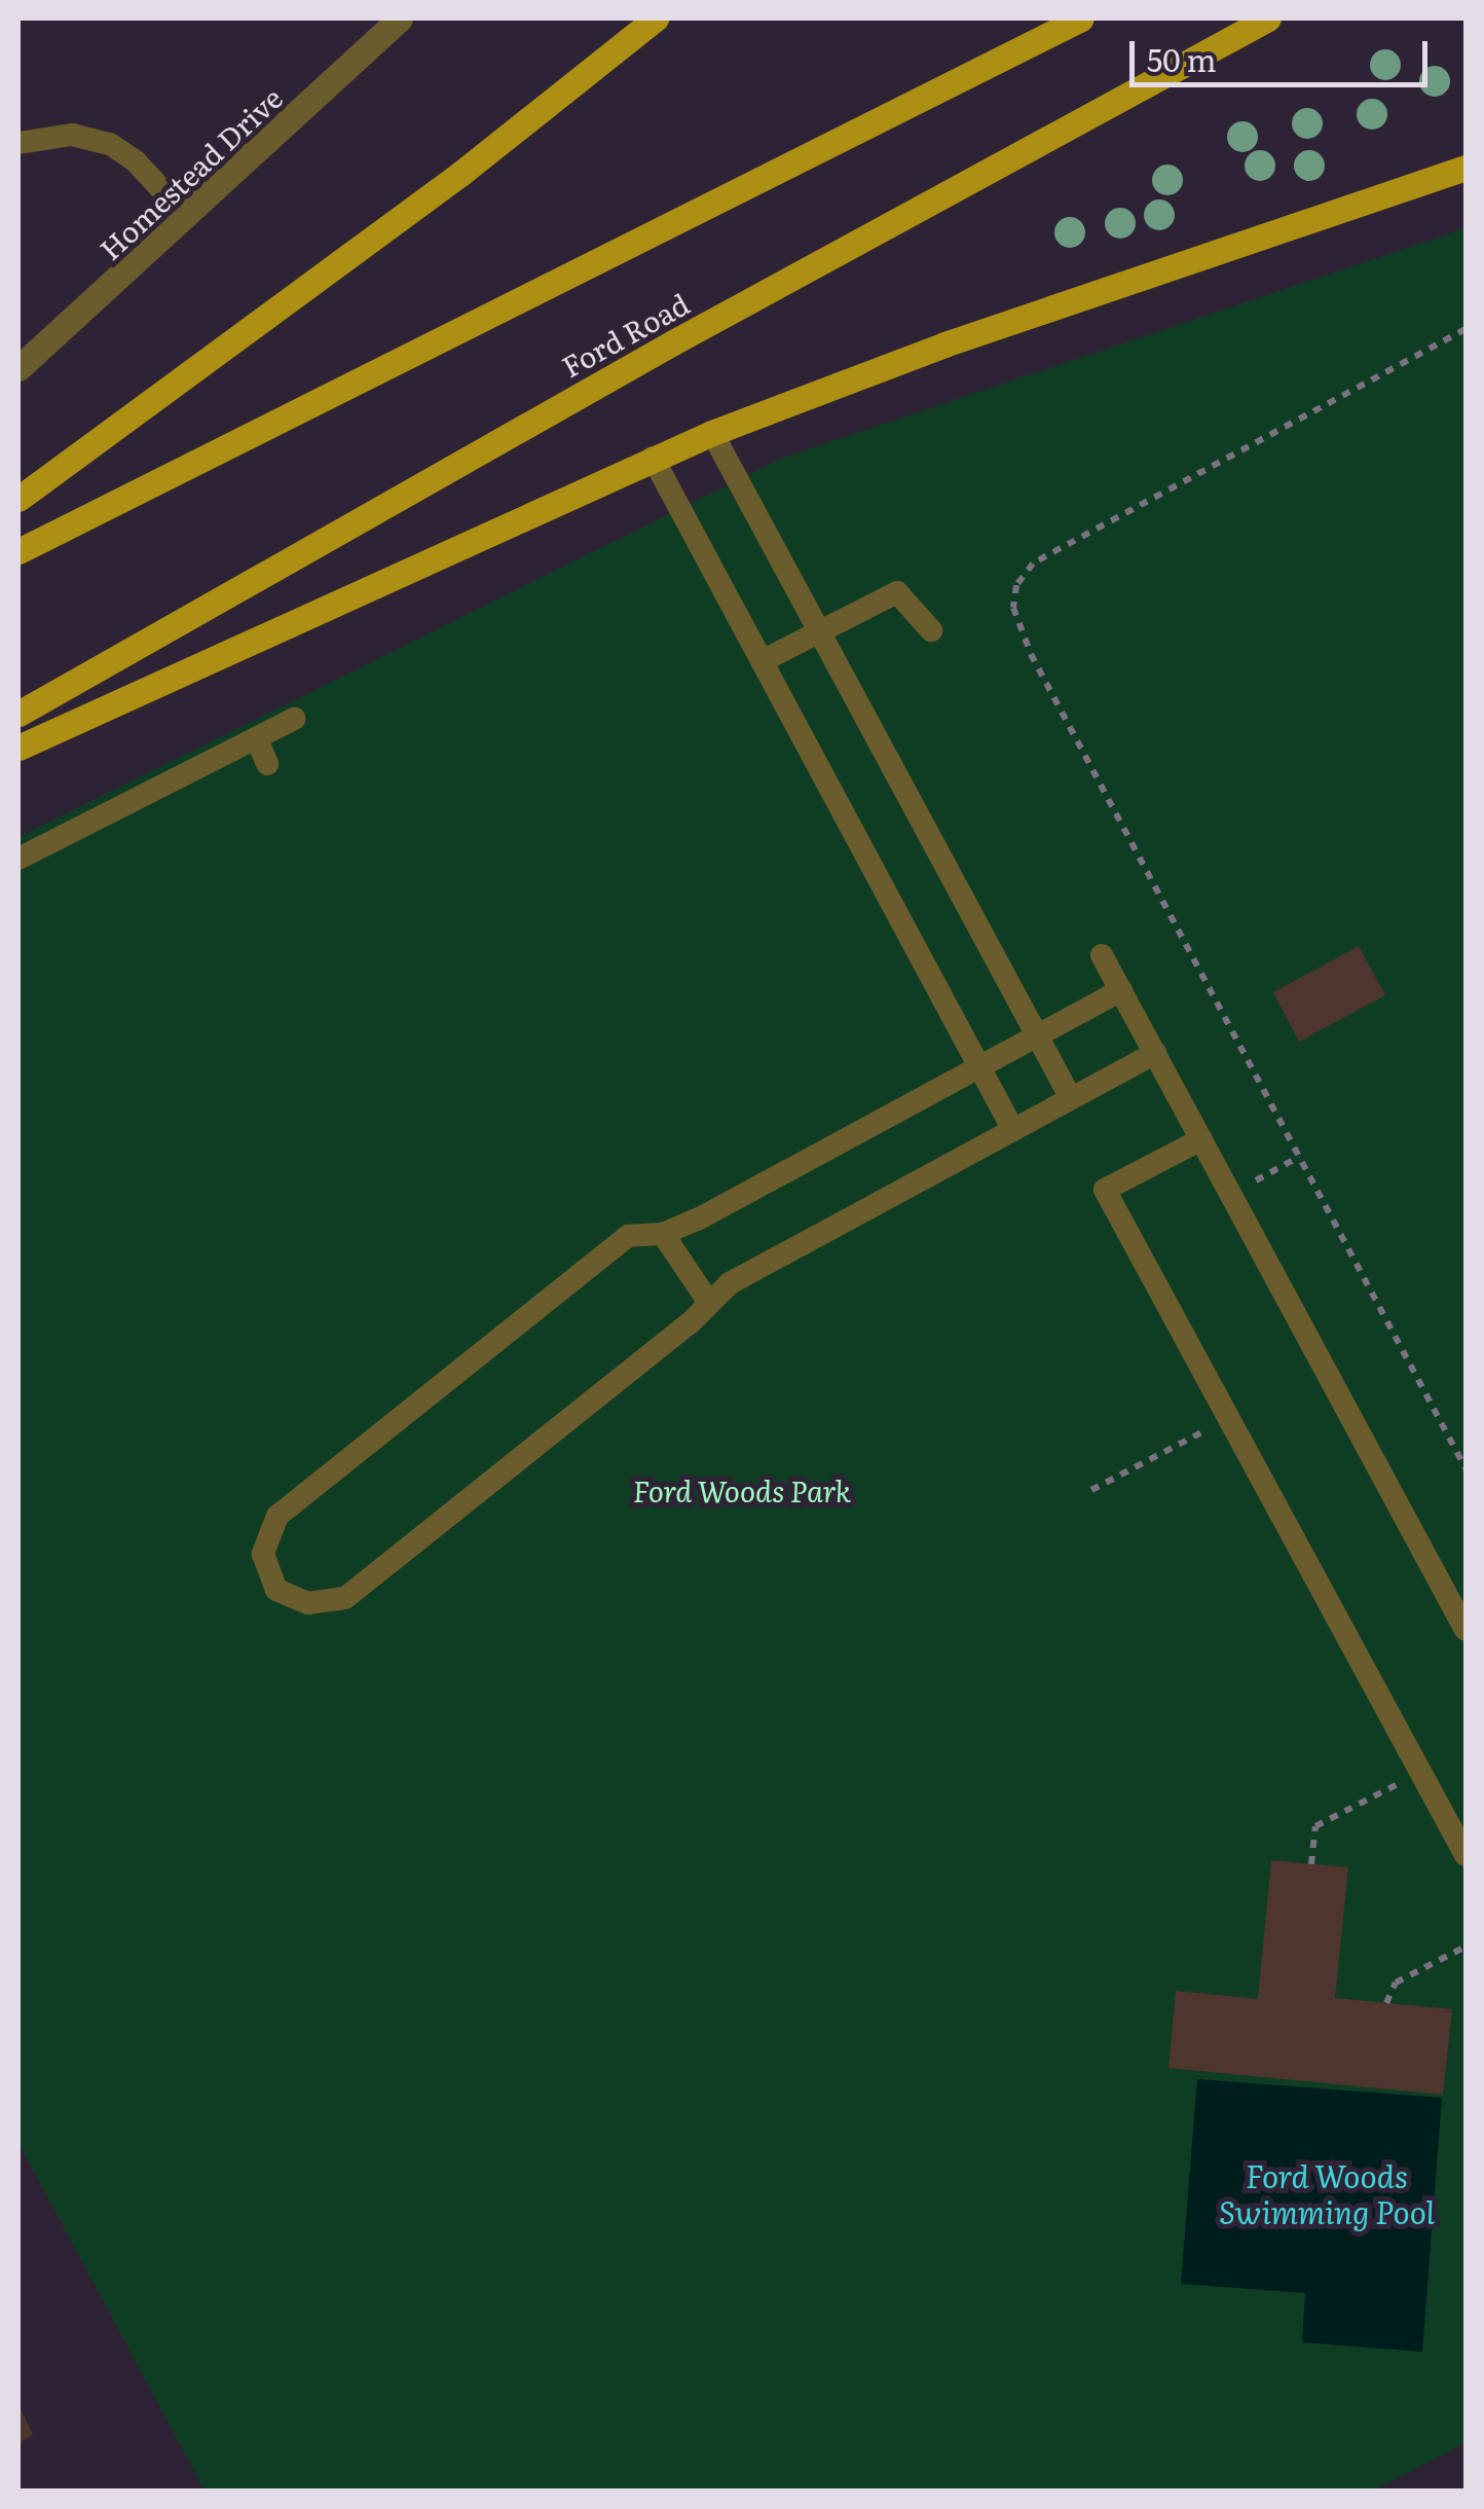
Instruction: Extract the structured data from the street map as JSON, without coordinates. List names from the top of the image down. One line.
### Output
{"streets":{"main road":["Ford Road"],"street":["Homestead Drive"]},"water":["Ford Woods Swimming Pool"],"parks":["Ford Woods Park"],"scale_bar":"50 m"}
